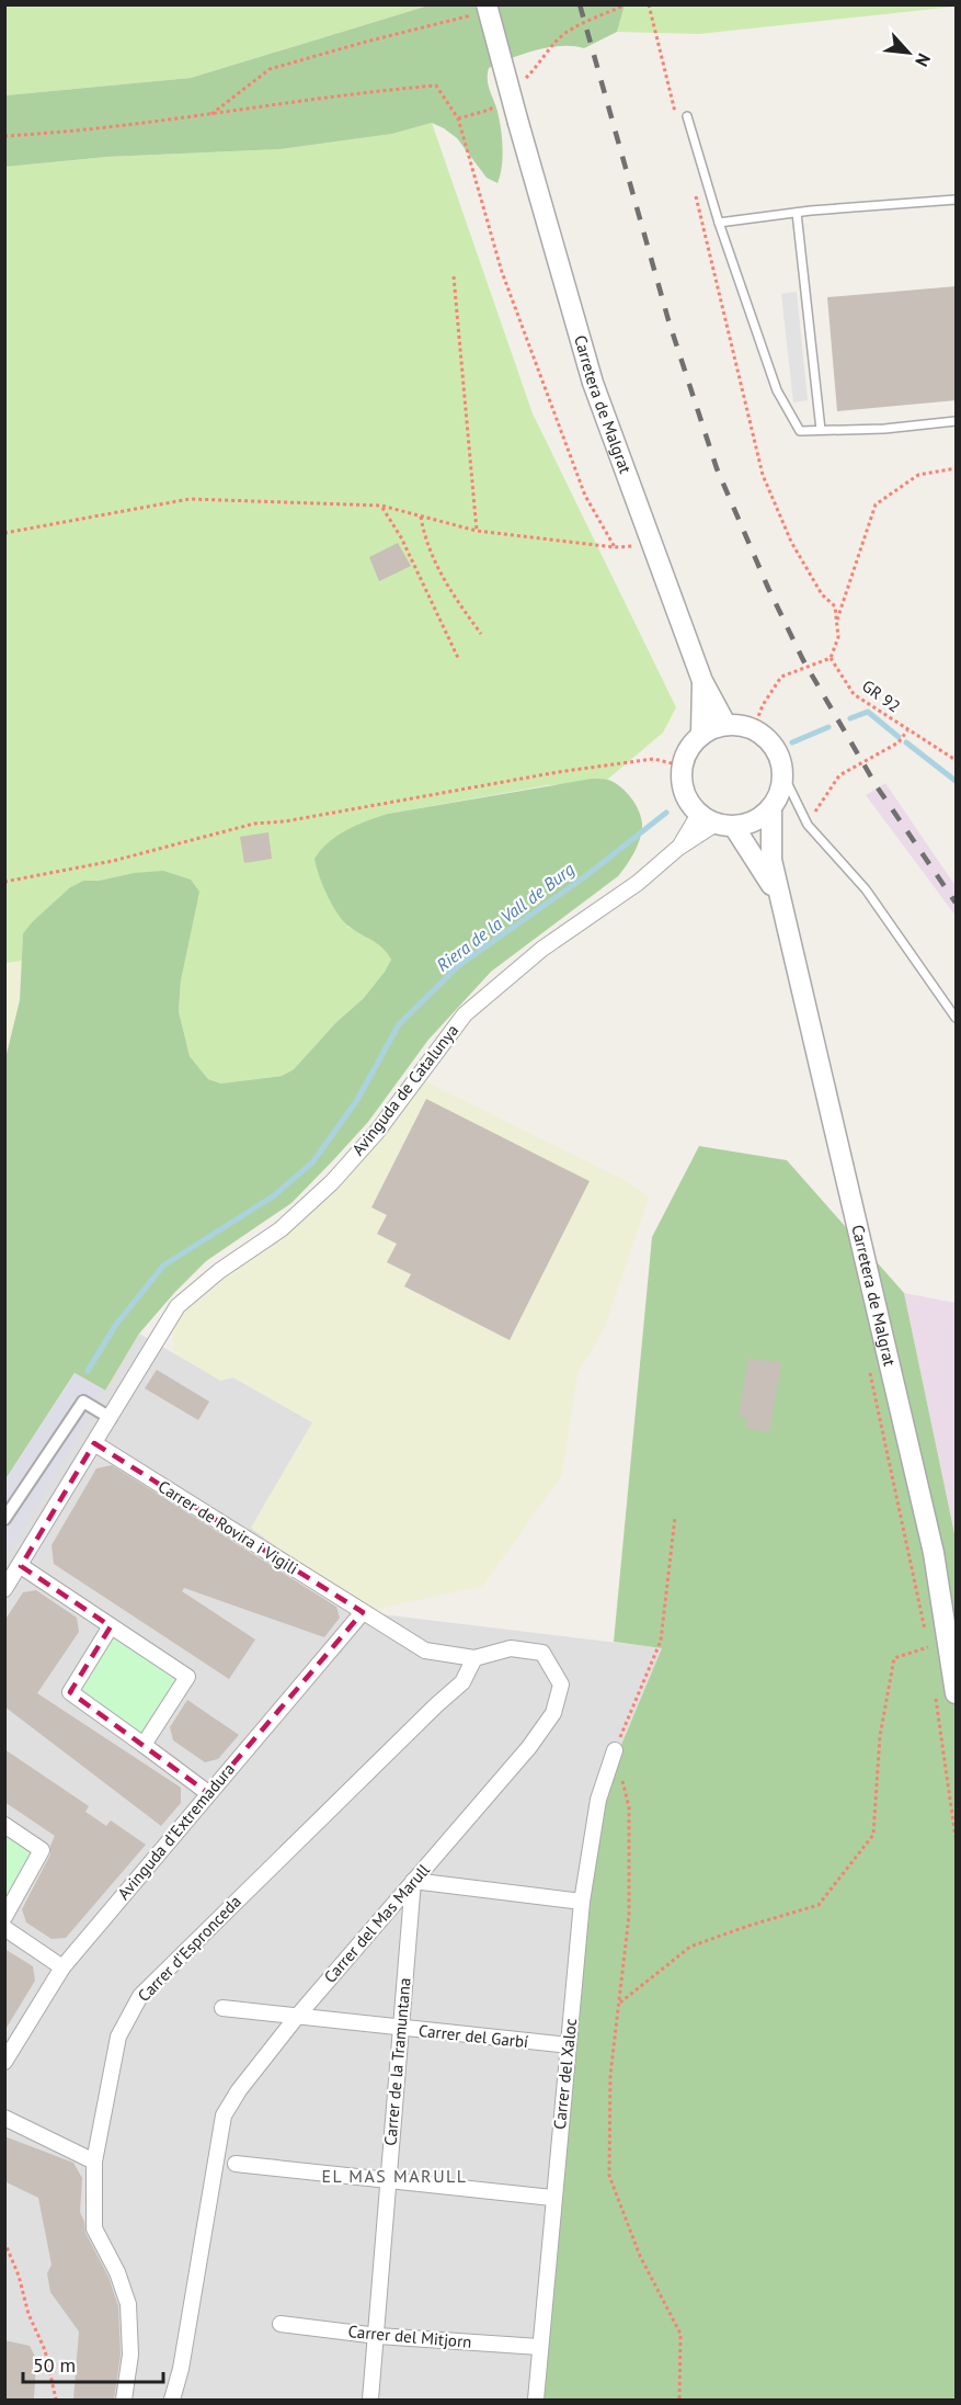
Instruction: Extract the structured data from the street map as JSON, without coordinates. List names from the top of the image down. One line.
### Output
{"streets":{"street":["Carretera de Malgrat","Avinguda de Catalunya","Carrer de Rovira i Vigili","Avinguda d'Extremadura","Carrer del Mas Marull","Carrer d'Espronceda","Carrer del Garbí","Carrer de la Tramuntana","Carrer del Xaloc","Carrer del Mitjorn"],"path":["GR 92"]},"crossings":[["Carretera de Malgrat","Avinguda de Catalunya"],["Avinguda de Catalunya","Carrer de Rovira i Vigili"],["Carrer de Rovira i Vigili","Avinguda d'Extremadura"],["Carrer de Rovira i Vigili","Carrer del Mas Marull"],["Avinguda d'Extremadura","Carrer del Mas Marull"],["Carrer del Mas Marull","Carrer d'Espronceda"],["Carrer del Mas Marull","Carrer del Garbí"],["Carrer del Mas Marull","Carrer de la Tramuntana"],["Carrer del Garbí","Carrer de la Tramuntana"],["Carrer del Garbí","Carrer del Xaloc"],["Carrer de la Tramuntana","Carrer del Mitjorn"],["Carrer del Xaloc","Carrer del Mitjorn"]],"districts":["EL MAS MARULL"],"water":["Riera de la Vall de Burg"],"scale_bar":"50 m","north":"bottom right"}
